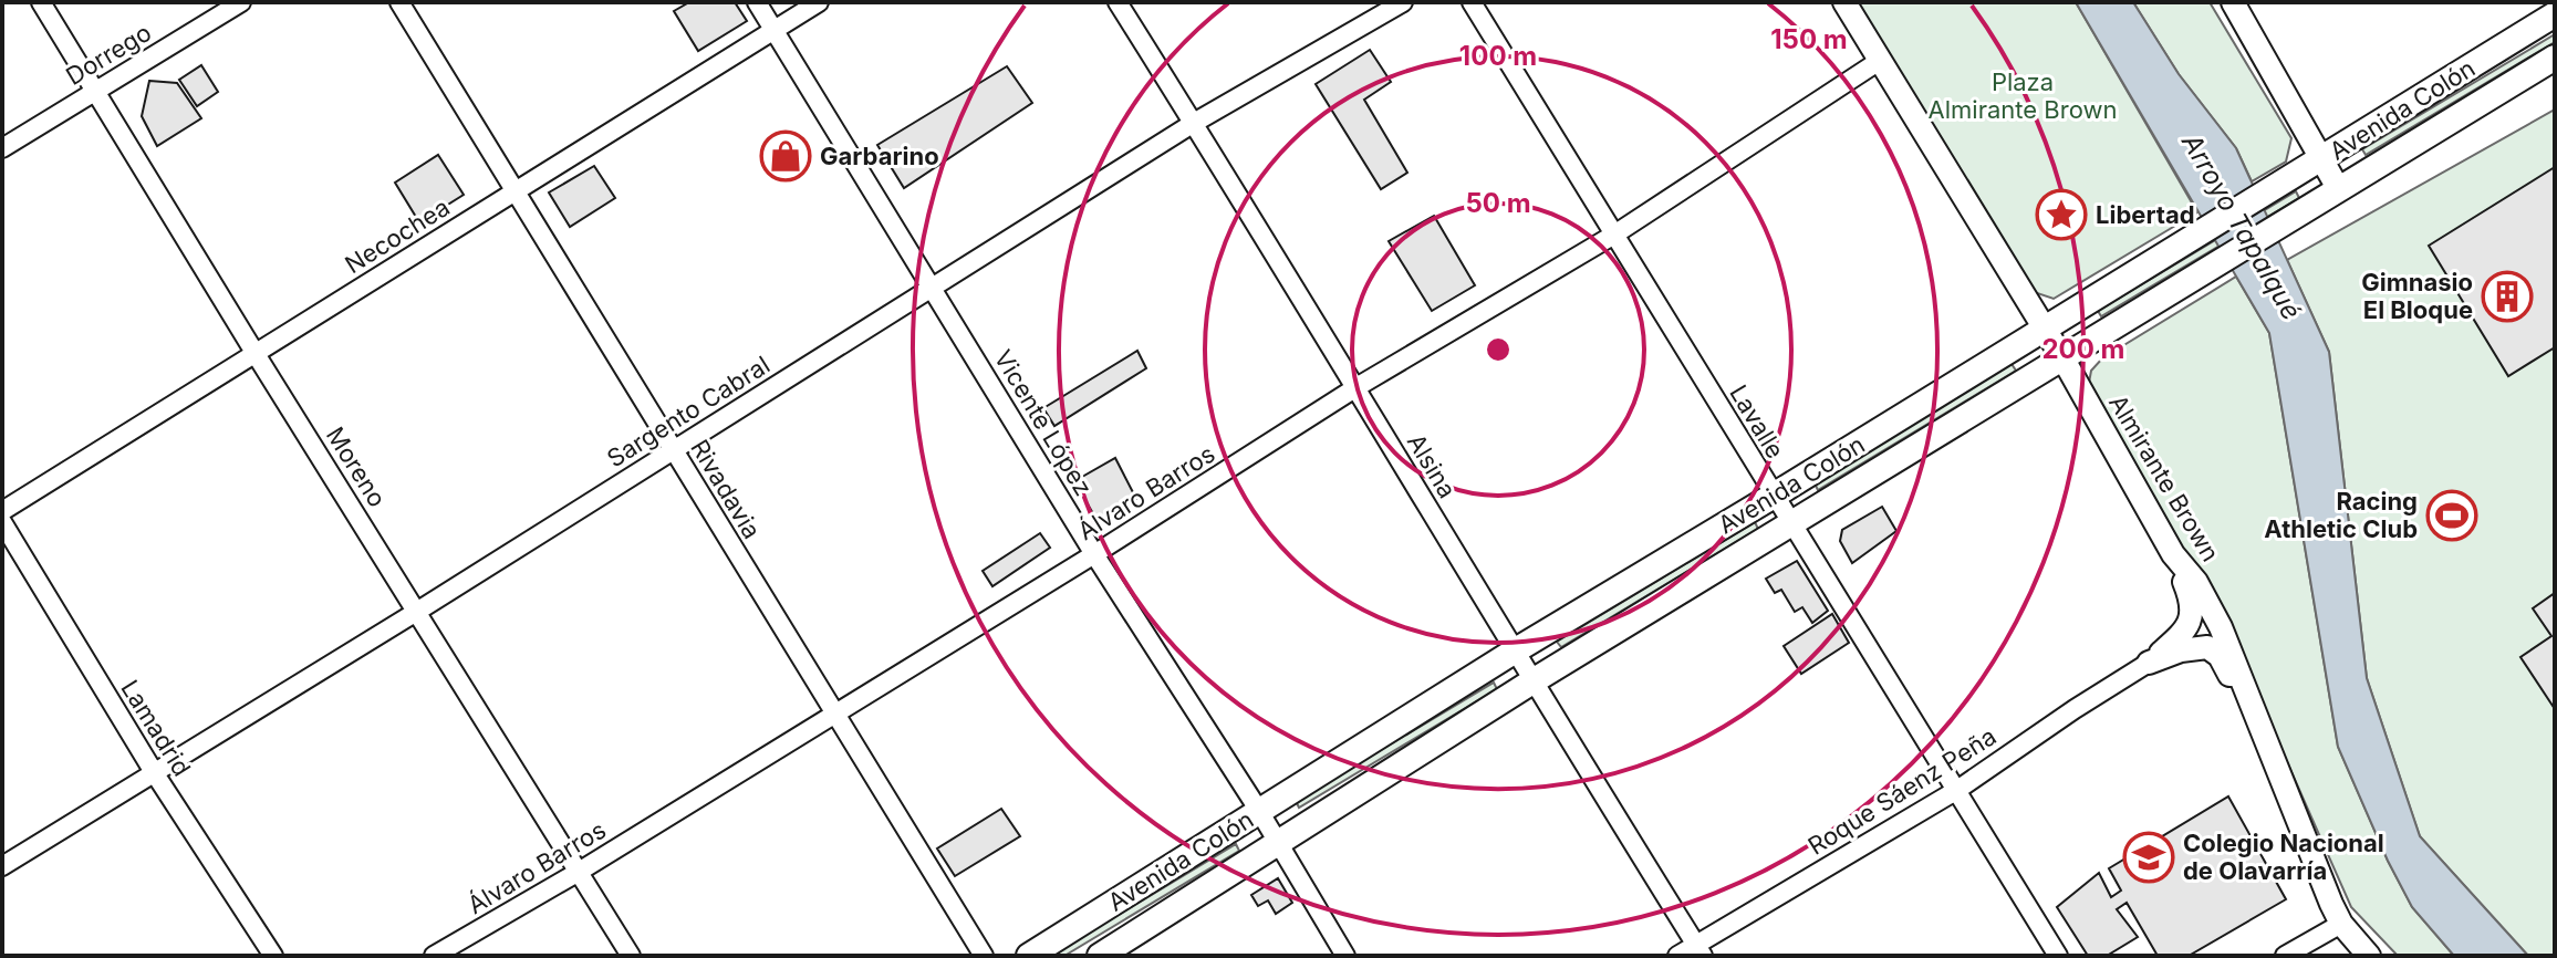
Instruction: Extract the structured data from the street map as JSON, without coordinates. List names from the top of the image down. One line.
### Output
{"streets":{"main road":["Avenida Colón"],"street":["Dorrego","Necochea","Sargento Cabral","Lavalle","Vicente López","Alsina","Moreno","Almirante Brown","Rivadavia","Álvaro Barros","Lamadrid","Roque Sáenz Peña"]},"crossings":[["Dorrego","Moreno"],["Avenida Colón","Lavalle"],["Avenida Colón","Vicente López"],["Avenida Colón","Alsina"],["Avenida Colón","Almirante Brown"],["Necochea","Vicente López"],["Necochea","Moreno"],["Necochea","Rivadavia"],["Sargento Cabral","Vicente López"],["Sargento Cabral","Alsina"],["Sargento Cabral","Moreno"],["Sargento Cabral","Rivadavia"],["Sargento Cabral","Lamadrid"],["Lavalle","Álvaro Barros"],["Lavalle","Roque Sáenz Peña"],["Vicente López","Álvaro Barros"],["Alsina","Álvaro Barros"],["Alsina","Roque Sáenz Peña"],["Moreno","Álvaro Barros"],["Almirante Brown","Álvaro Barros"],["Rivadavia","Álvaro Barros"]],"water":["Arroyo Tapalqué"],"parks":["Plaza Almirante Brown"],"places":{"shop":["Garbarino"],"place":["Libertad"],"building":["Gimnasio El Bloque"],"sports":["Racing Athletic Club"],"school or university":["Colegio Nacional de Olavarría"]},"rings":["150 m","100 m","50 m","200 m"]}
